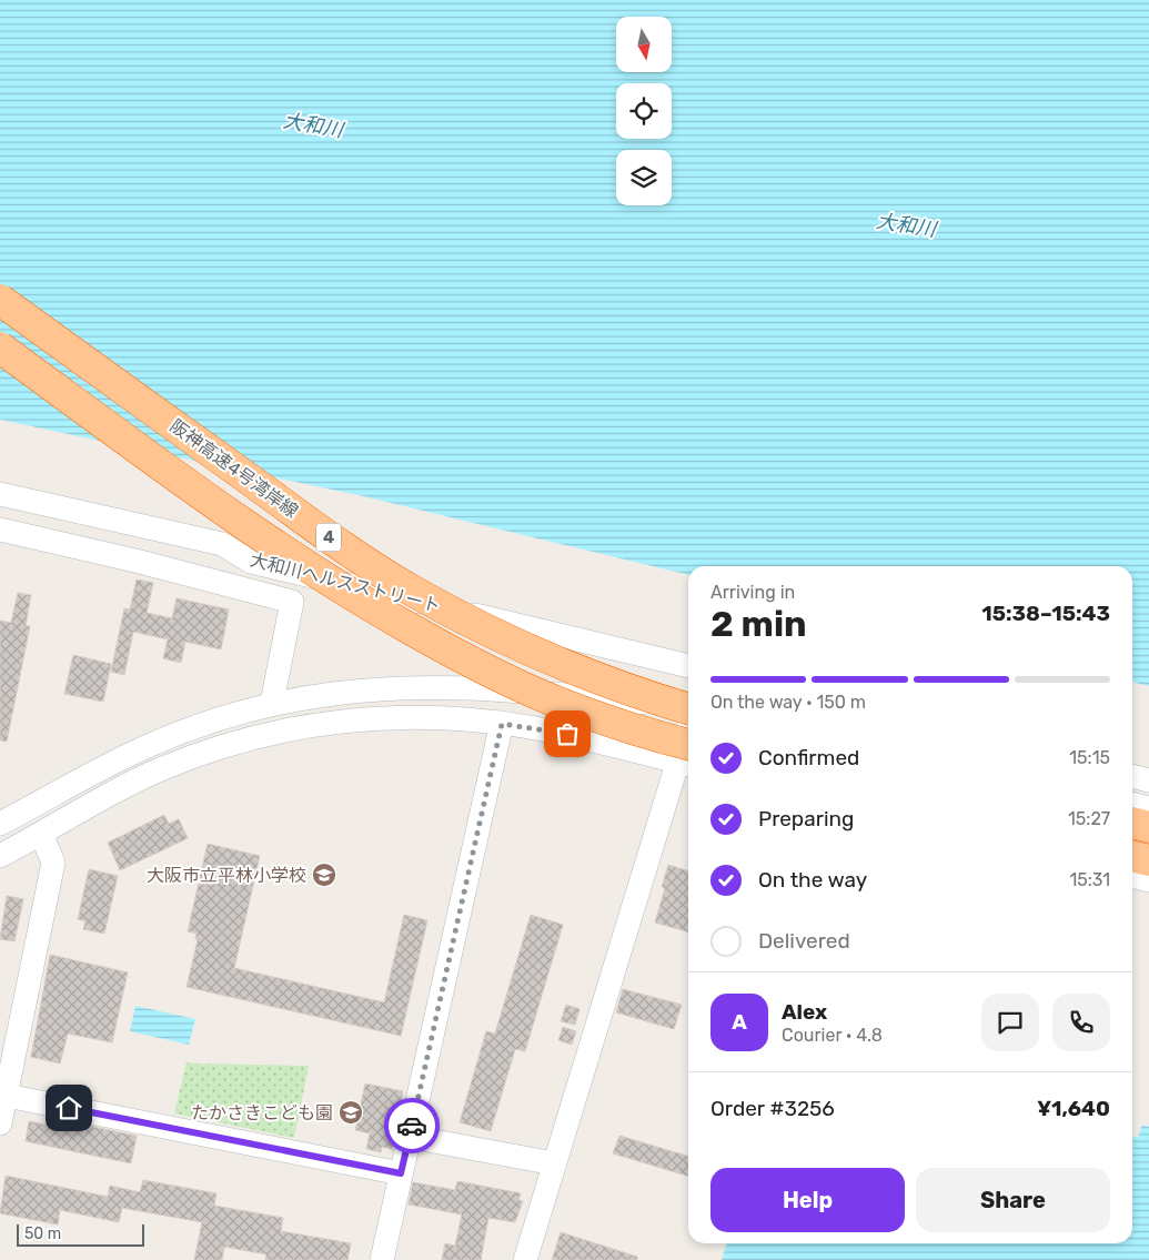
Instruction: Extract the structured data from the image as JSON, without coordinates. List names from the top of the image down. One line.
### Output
{"streets":{"highway":["阪神高速4号湾岸線","4"],"street":["大和川ヘルスストリート"]},"water":["大和川"],"places":{"school or university":["大阪市立平林小学校","たかさきこども園"]},"scale_bar":"50 m","north":"bottom","page":{"heading":["2 min","Arriving in","15:38–15:43"],"panel":["Alex","Courier · 4.8","Order #3256","¥1,640"],"bar":"On the way · 150 m","list":[["Confirmed","15:15"],["Preparing","15:27"],["On the way","15:31"],"Delivered"],"round":"A","buttons":["Help","Share"],"scale":"50 m"}}
